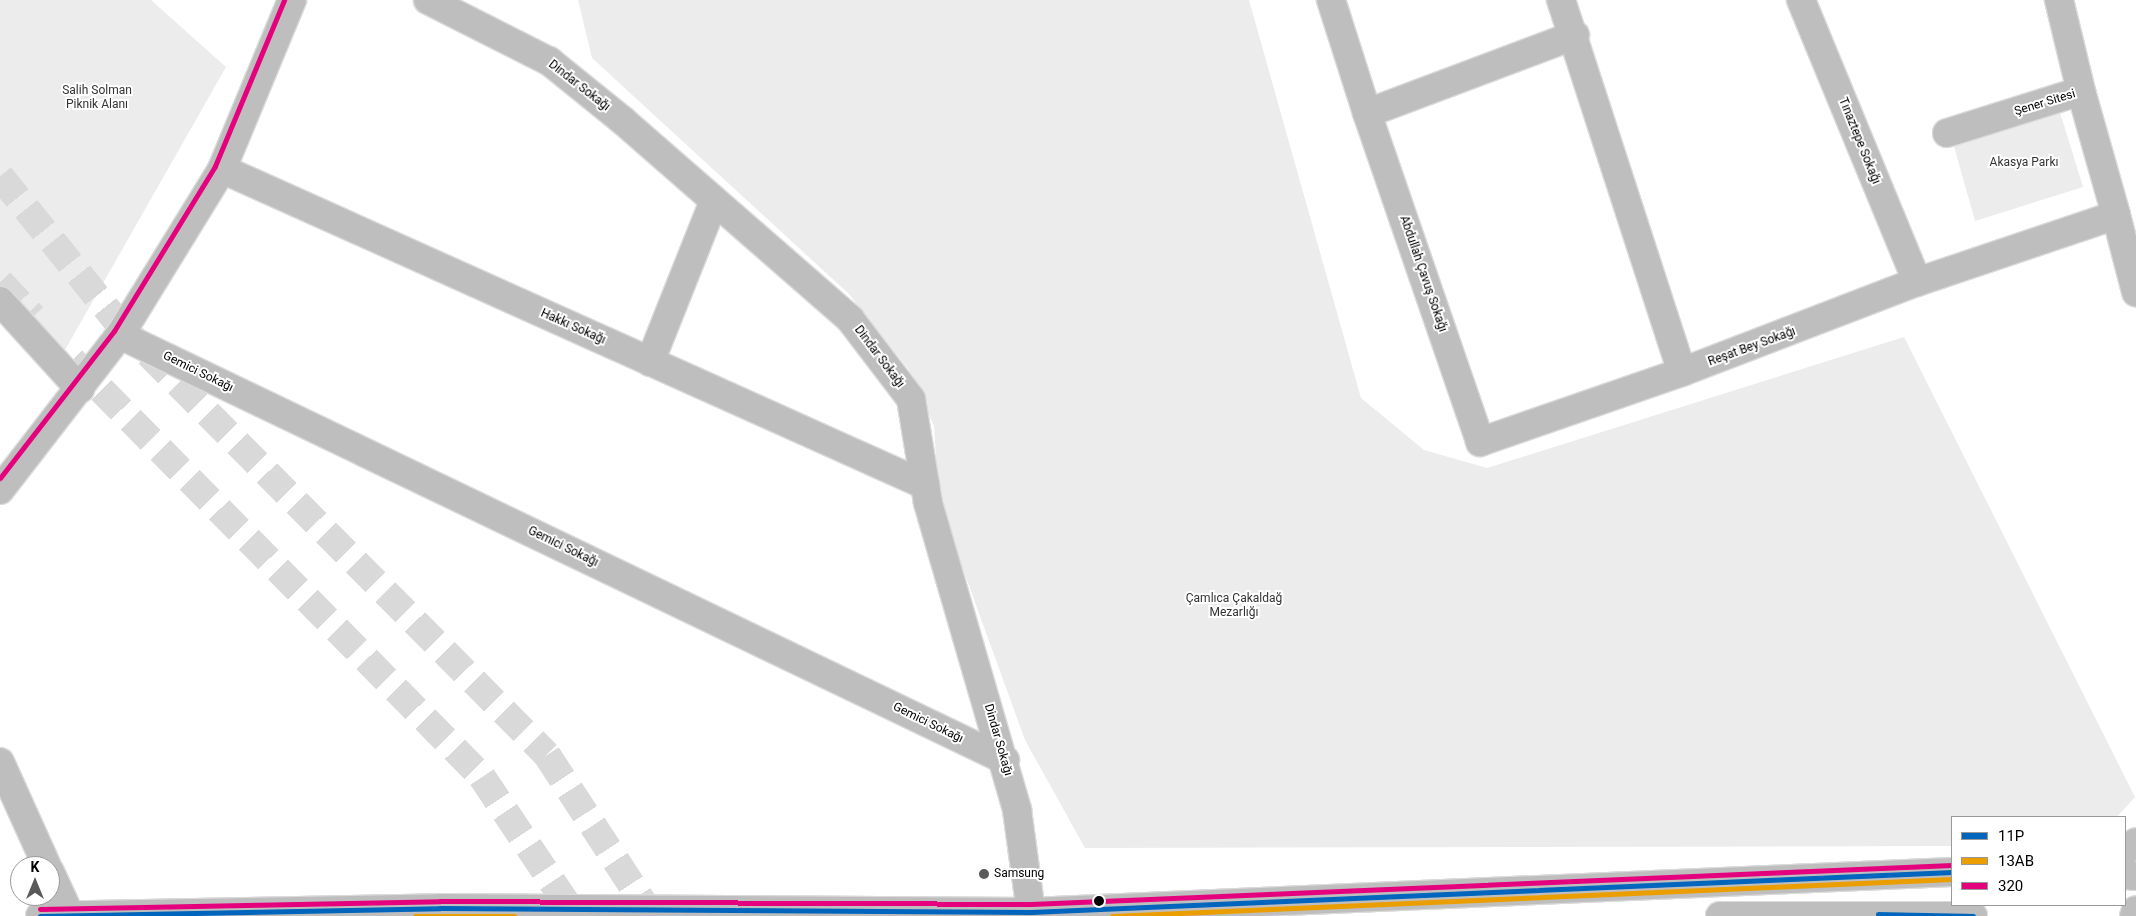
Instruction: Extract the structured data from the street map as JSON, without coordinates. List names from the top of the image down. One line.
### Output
{"streets":{"street":["Dindar Sokağı","Şener Sitesi","Tınaztepe Sokağı","Abdullah Çavuş Sokağı","Hakkı Sokağı","Reşat Bey Sokağı","Gemici Sokağı"]},"crossings":[["Dindar Sokağı","Hakkı Sokağı"],["Dindar Sokağı","Gemici Sokağı"],["Tınaztepe Sokağı","Reşat Bey Sokağı"],["Abdullah Çavuş Sokağı","Reşat Bey Sokağı"]],"parks":["Salih Solman Piknik Alanı","Akasya Parkı","Çamlıca Çakaldağ Mezarlığı"],"places":["Samsung"],"lines":["transit line 320","transit line 11P","transit line 13AB"],"legend":["11P","13AB","320"],"north":"top"}
